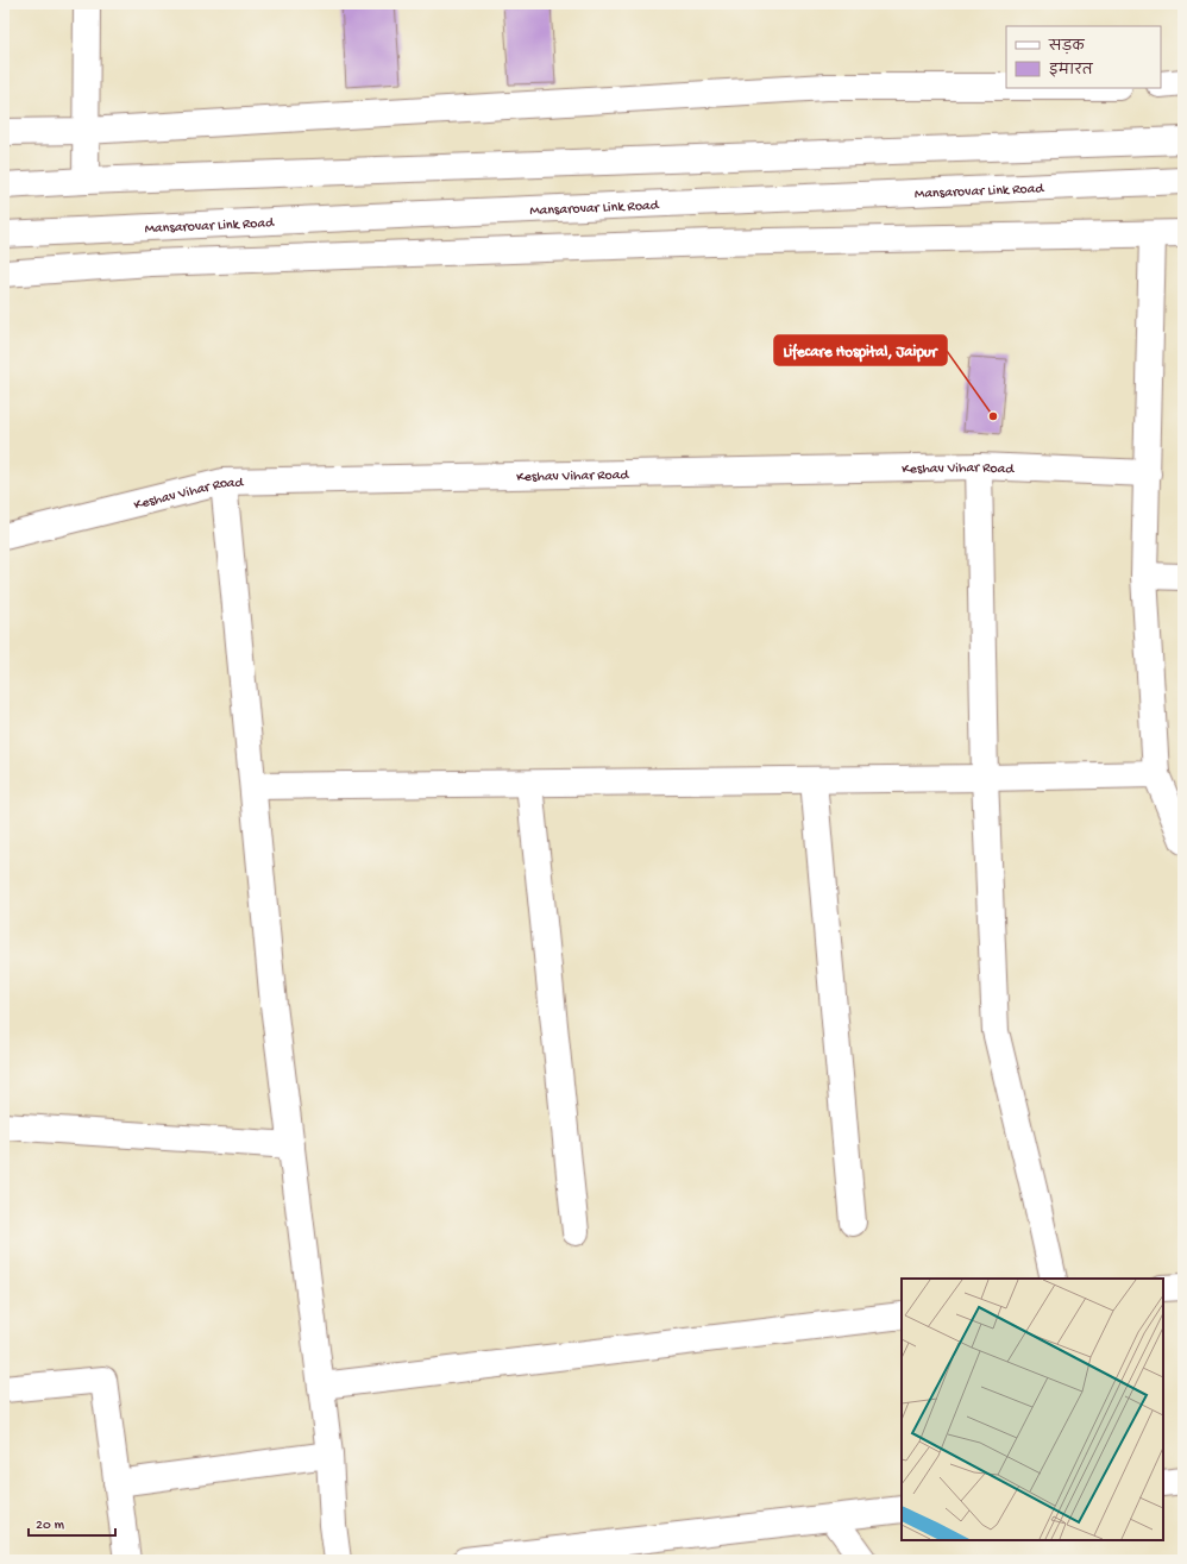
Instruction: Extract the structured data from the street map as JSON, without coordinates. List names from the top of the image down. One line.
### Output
{"streets":{"street":["Mansarovar Link Road","Keshav Vihar Road"]},"places":["Lifecare Hospital, Jaipur"],"legend":["सड़क","इमारत"],"scale_bar":"20 m"}
